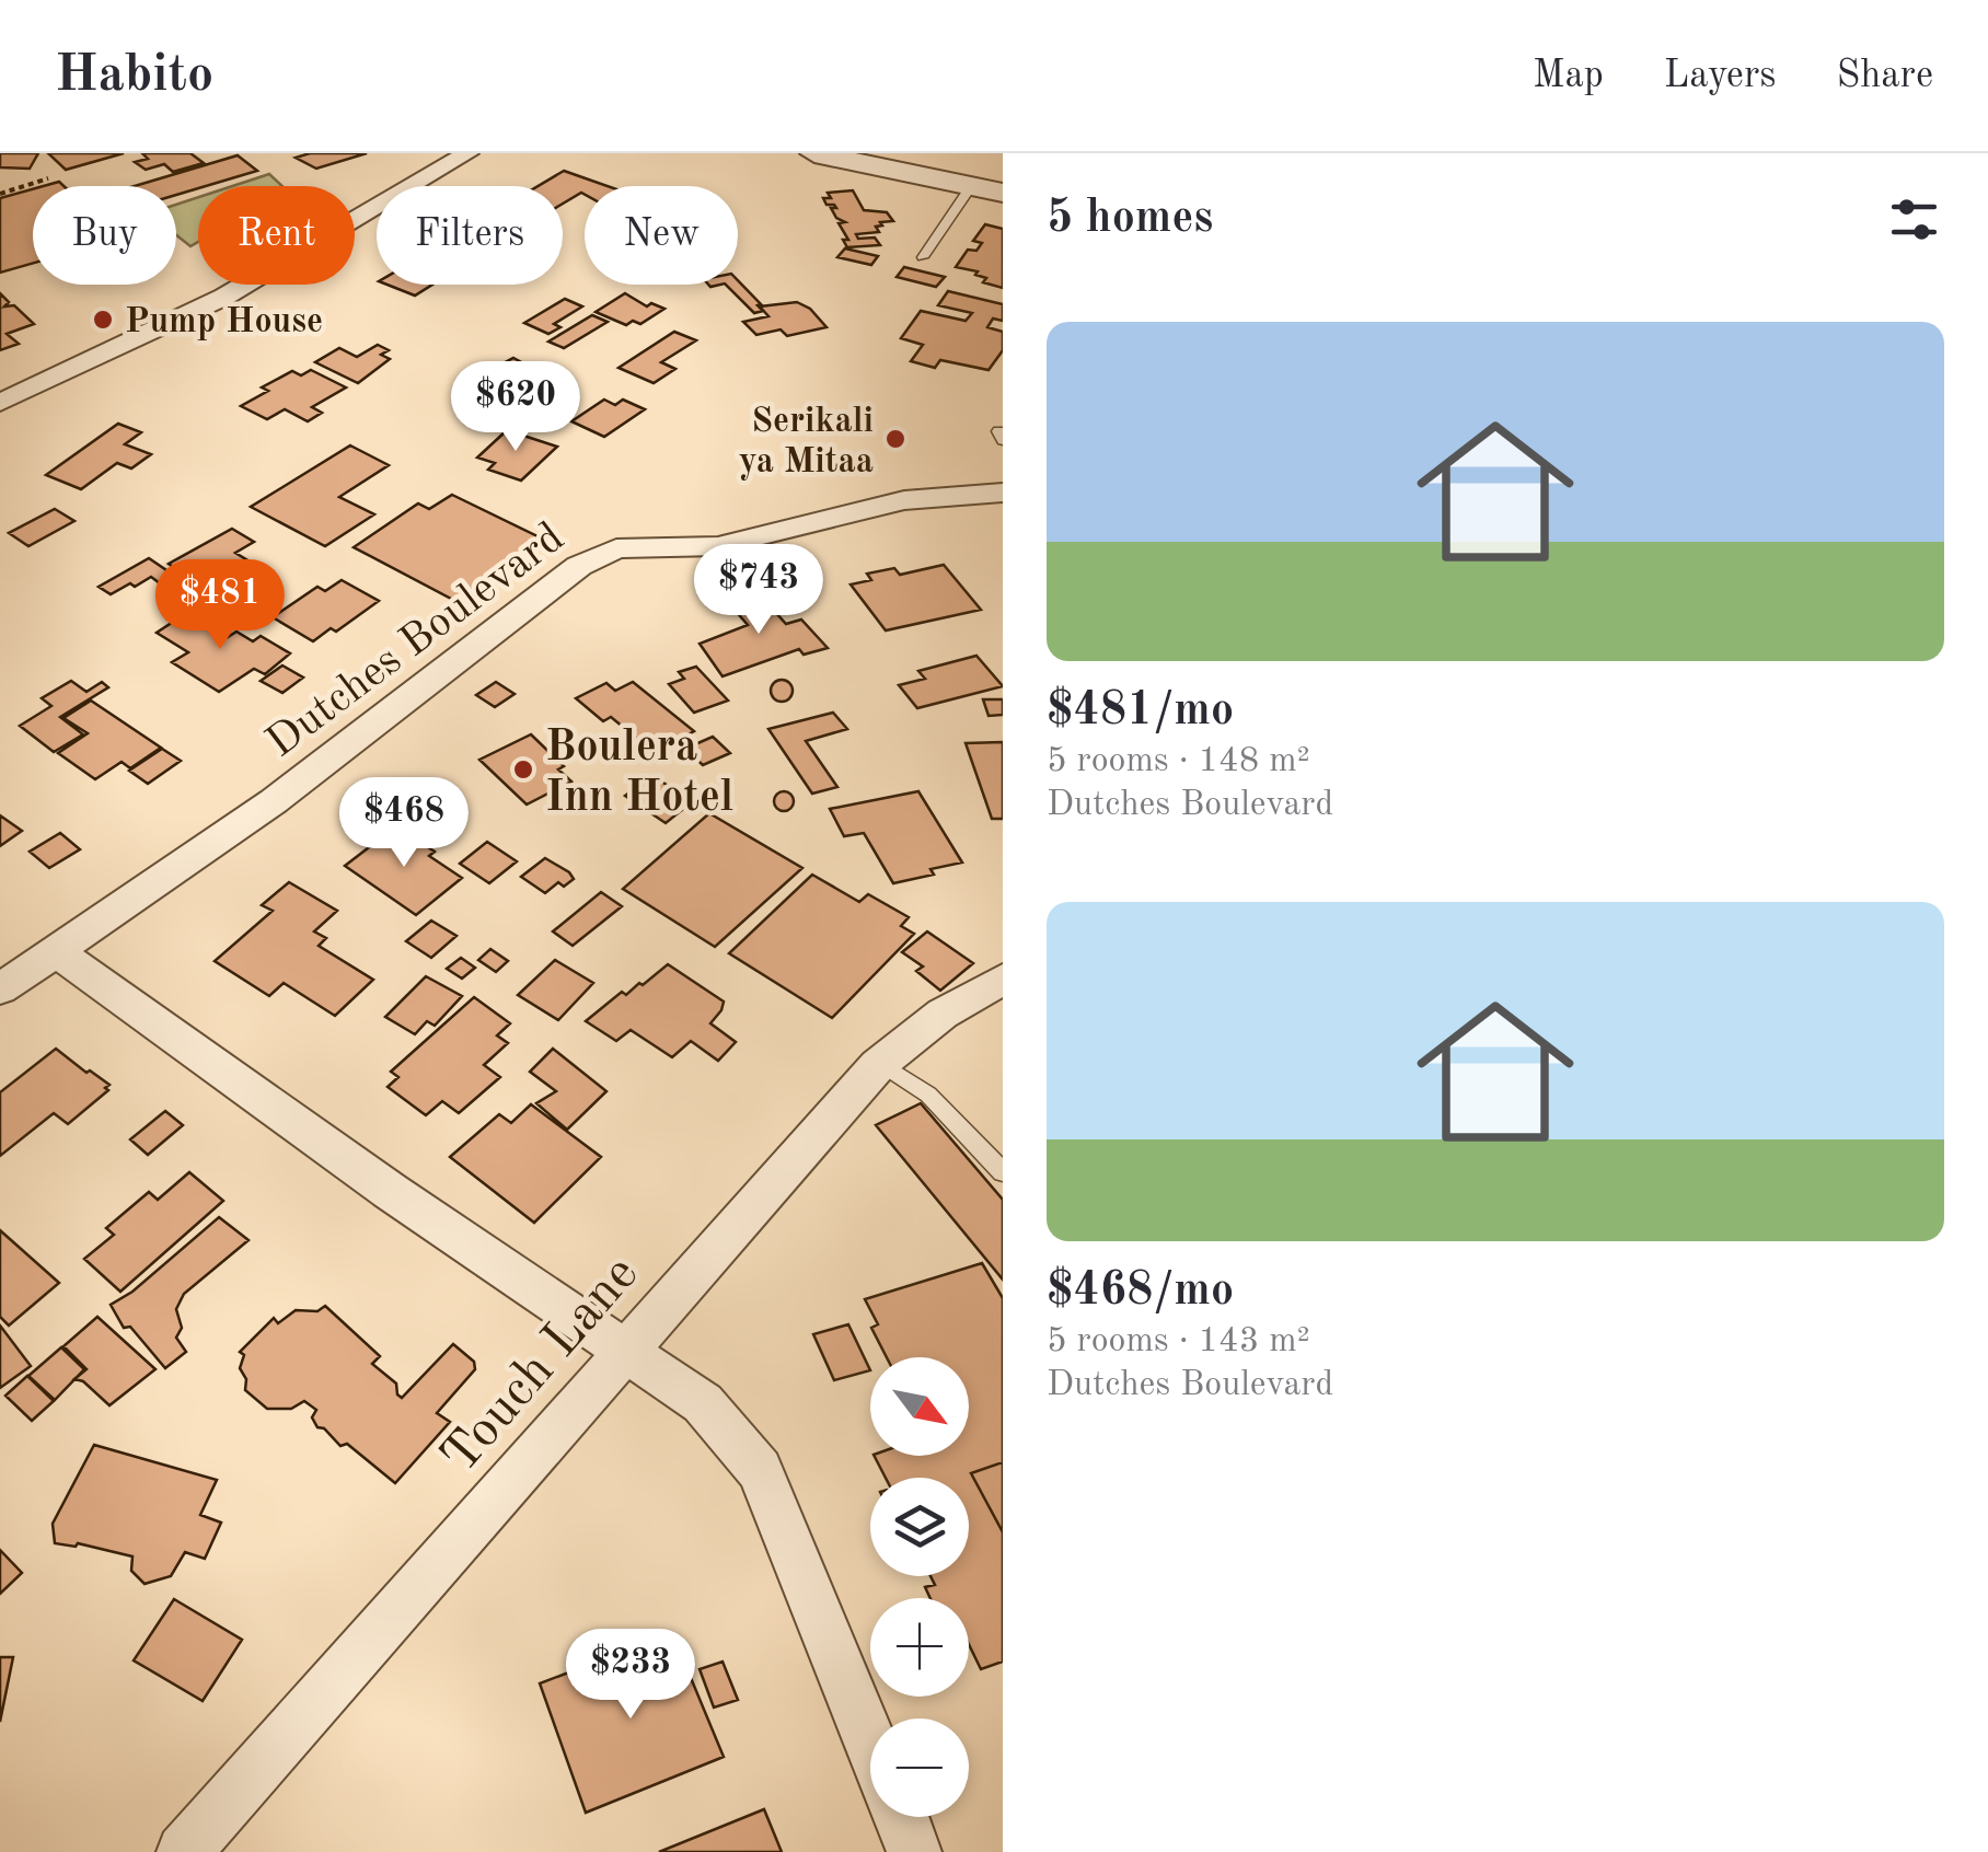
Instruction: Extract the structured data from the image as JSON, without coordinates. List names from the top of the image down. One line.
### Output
{"streets":{"street":["Dutches Boulevard","Touch Lane"]},"places":["Pump House","Serikali ya Mitaa","Boulera Inn Hotel"],"north":"bottom right","page":{"header":"Habito","nav":["Map","Layers","Share"],"heading":"5 homes","chip":["Buy","Rent","Filters","New"],"list":[{"name":"$481/mo","note":"5 rooms · 148 m² · Dutches Boulevard"},{"name":"$468/mo","note":"5 rooms · 143 m² · Dutches Boulevard"}],"price":["$620","$743","$481","$468","$233"],"map_buttons":["+","−"]}}
